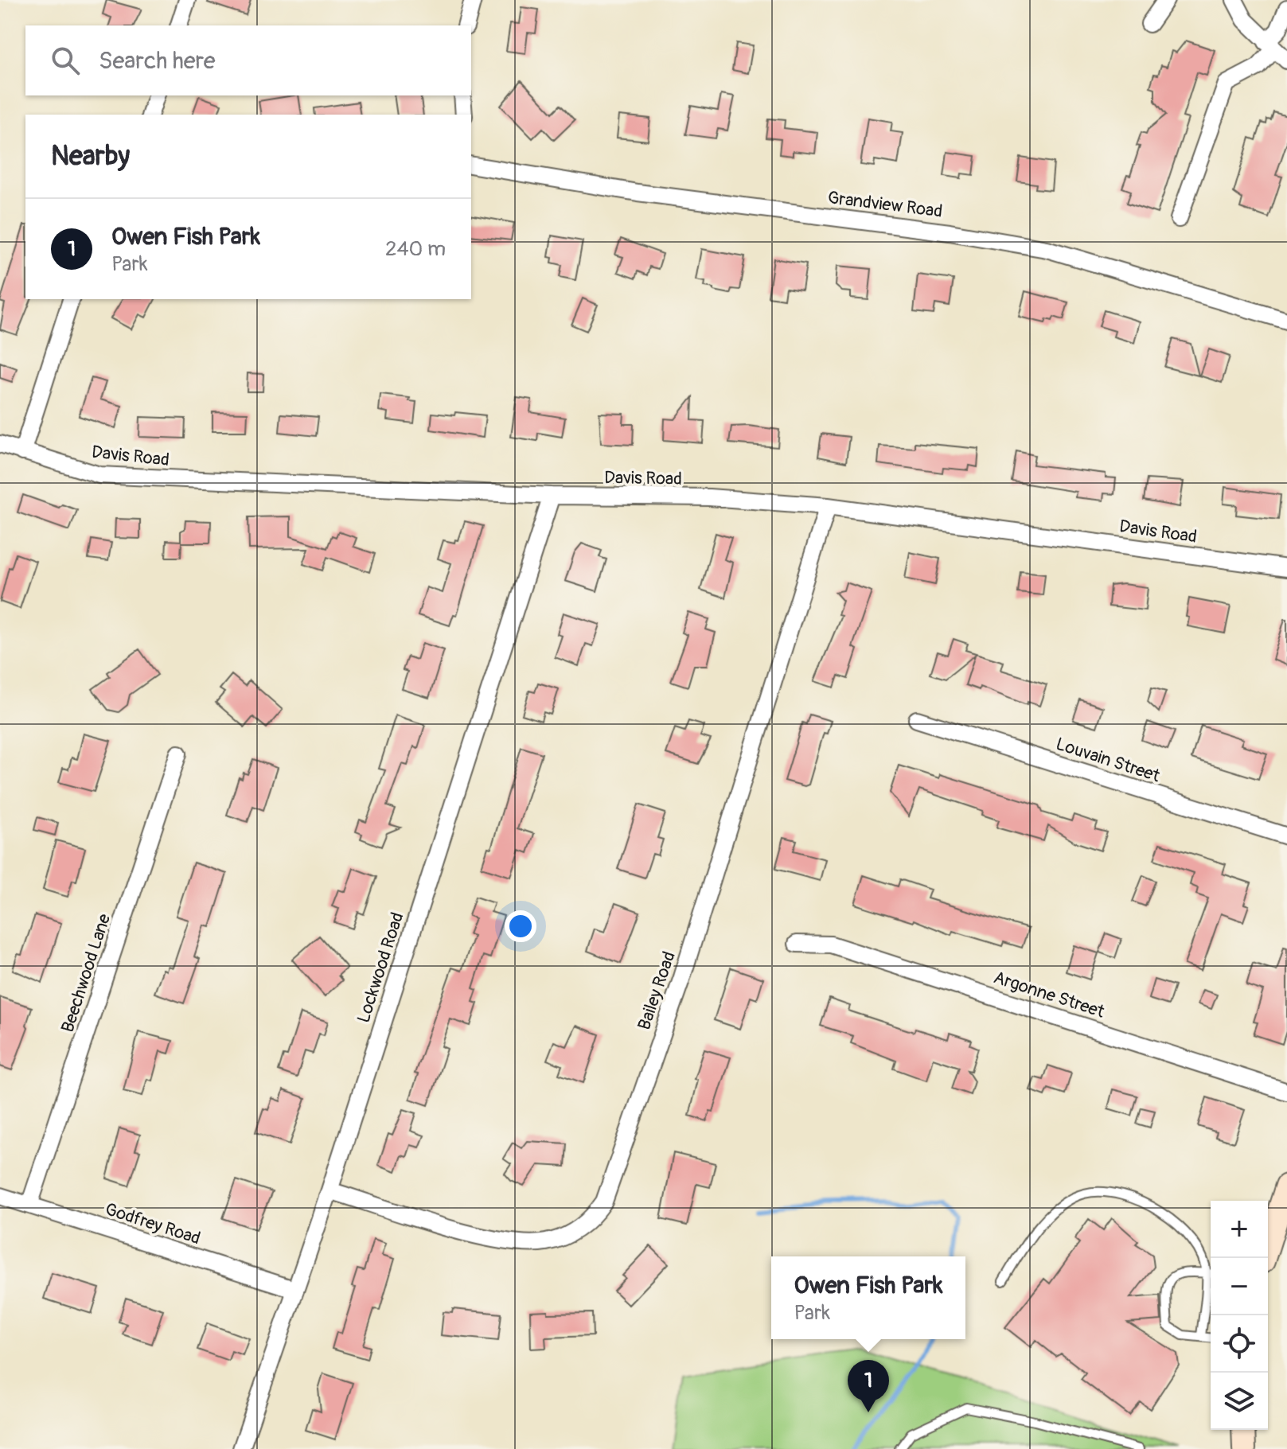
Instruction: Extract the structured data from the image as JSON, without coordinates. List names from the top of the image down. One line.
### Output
{"streets":{"street":["Grandview Road","Davis Road","Louvain Street","Lockwood Road","Beechwood Lane","Bailey Road","Argonne Street","Godfrey Road"]},"crossings":[["Davis Road","Lockwood Road"],["Davis Road","Bailey Road"],["Lockwood Road","Bailey Road"],["Lockwood Road","Godfrey Road"],["Beechwood Lane","Godfrey Road"]],"page":{"search":"Search here","heading":"Nearby","list":[{"mark":"1","name":"Owen Fish Park","note":"Park","value":"240 m"}],"map_buttons":["+","−"],"popup":["Owen Fish Park","Park"],"pins":"1"}}
